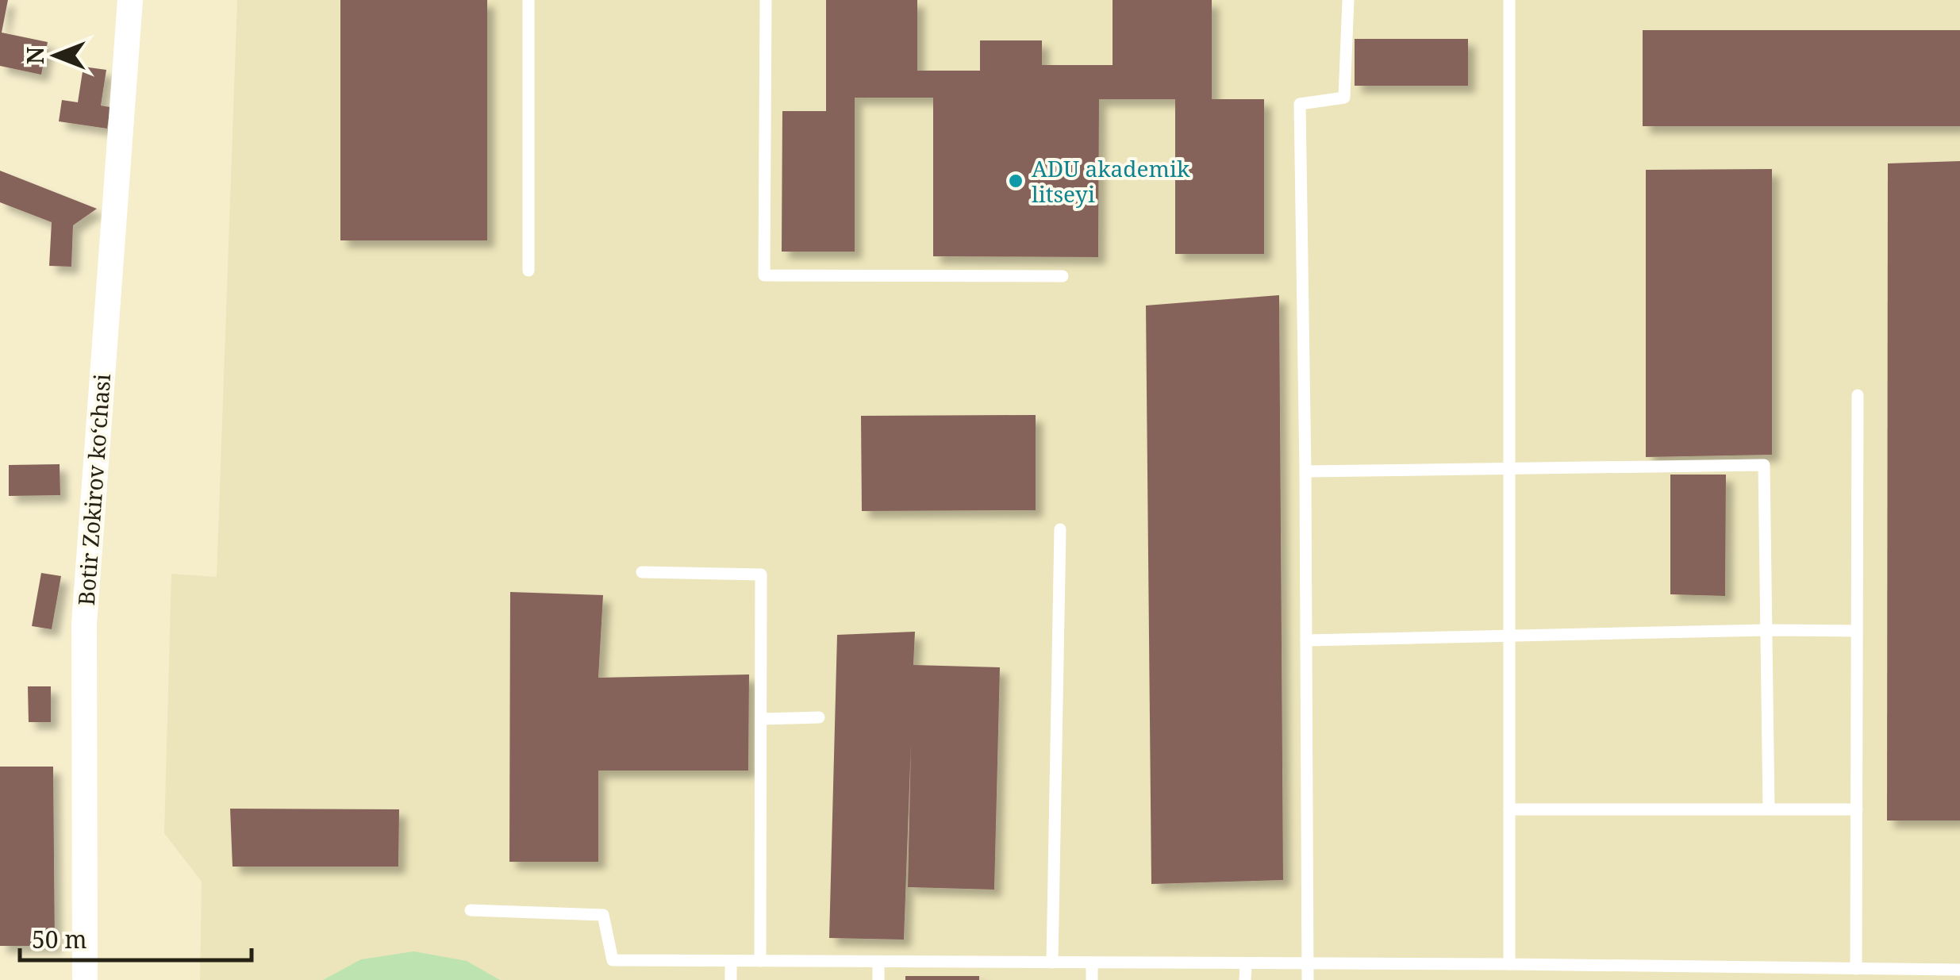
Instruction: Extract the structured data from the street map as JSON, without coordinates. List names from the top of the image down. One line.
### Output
{"streets":{"street":["Botir Zokirov koʻchasi"]},"places":["ADU akademik litseyi"],"scale_bar":"50 m","north":"left"}
